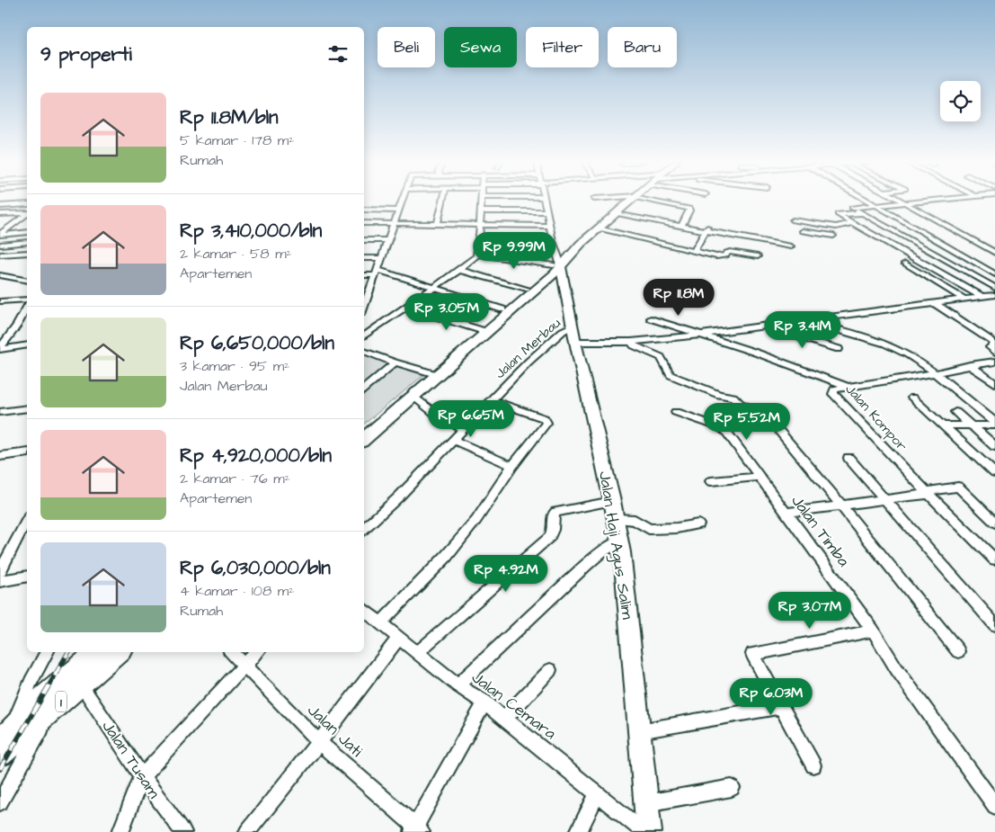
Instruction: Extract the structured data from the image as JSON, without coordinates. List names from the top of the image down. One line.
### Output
{"streets":{"main road":["1"],"street":["Jalan Merbau","Jalan Kompor","Jalan Timba","Jalan Haji Agus Salim","Jalan Cemara","Jalan Jati","Jalan Tusam"]},"crossings":[["Jalan Merbau","Jalan Haji Agus Salim"],["1","Jalan Tusam"]],"page":{"chip":["Beli","Sewa","Filter","Baru"],"heading":"9 properti","list":[{"name":"Rp 11.8M/bln","note":"5 kamar · 178 m² · Rumah"},{"name":"Rp 3,410,000/bln","note":"2 kamar · 58 m² · Apartemen"},{"name":"Rp 6,650,000/bln","note":"3 kamar · 95 m² · Jalan Merbau"},{"name":"Rp 4,920,000/bln","note":"2 kamar · 76 m² · Apartemen"},{"name":"Rp 6,030,000/bln","note":"4 kamar · 108 m² · Rumah"}],"price":["Rp 9.99M","Rp 11.8M","Rp 3.05M","Rp 3.41M","Rp 6.65M","Rp 5.52M","Rp 4.92M","Rp 3.07M","Rp 6.03M"]}}
